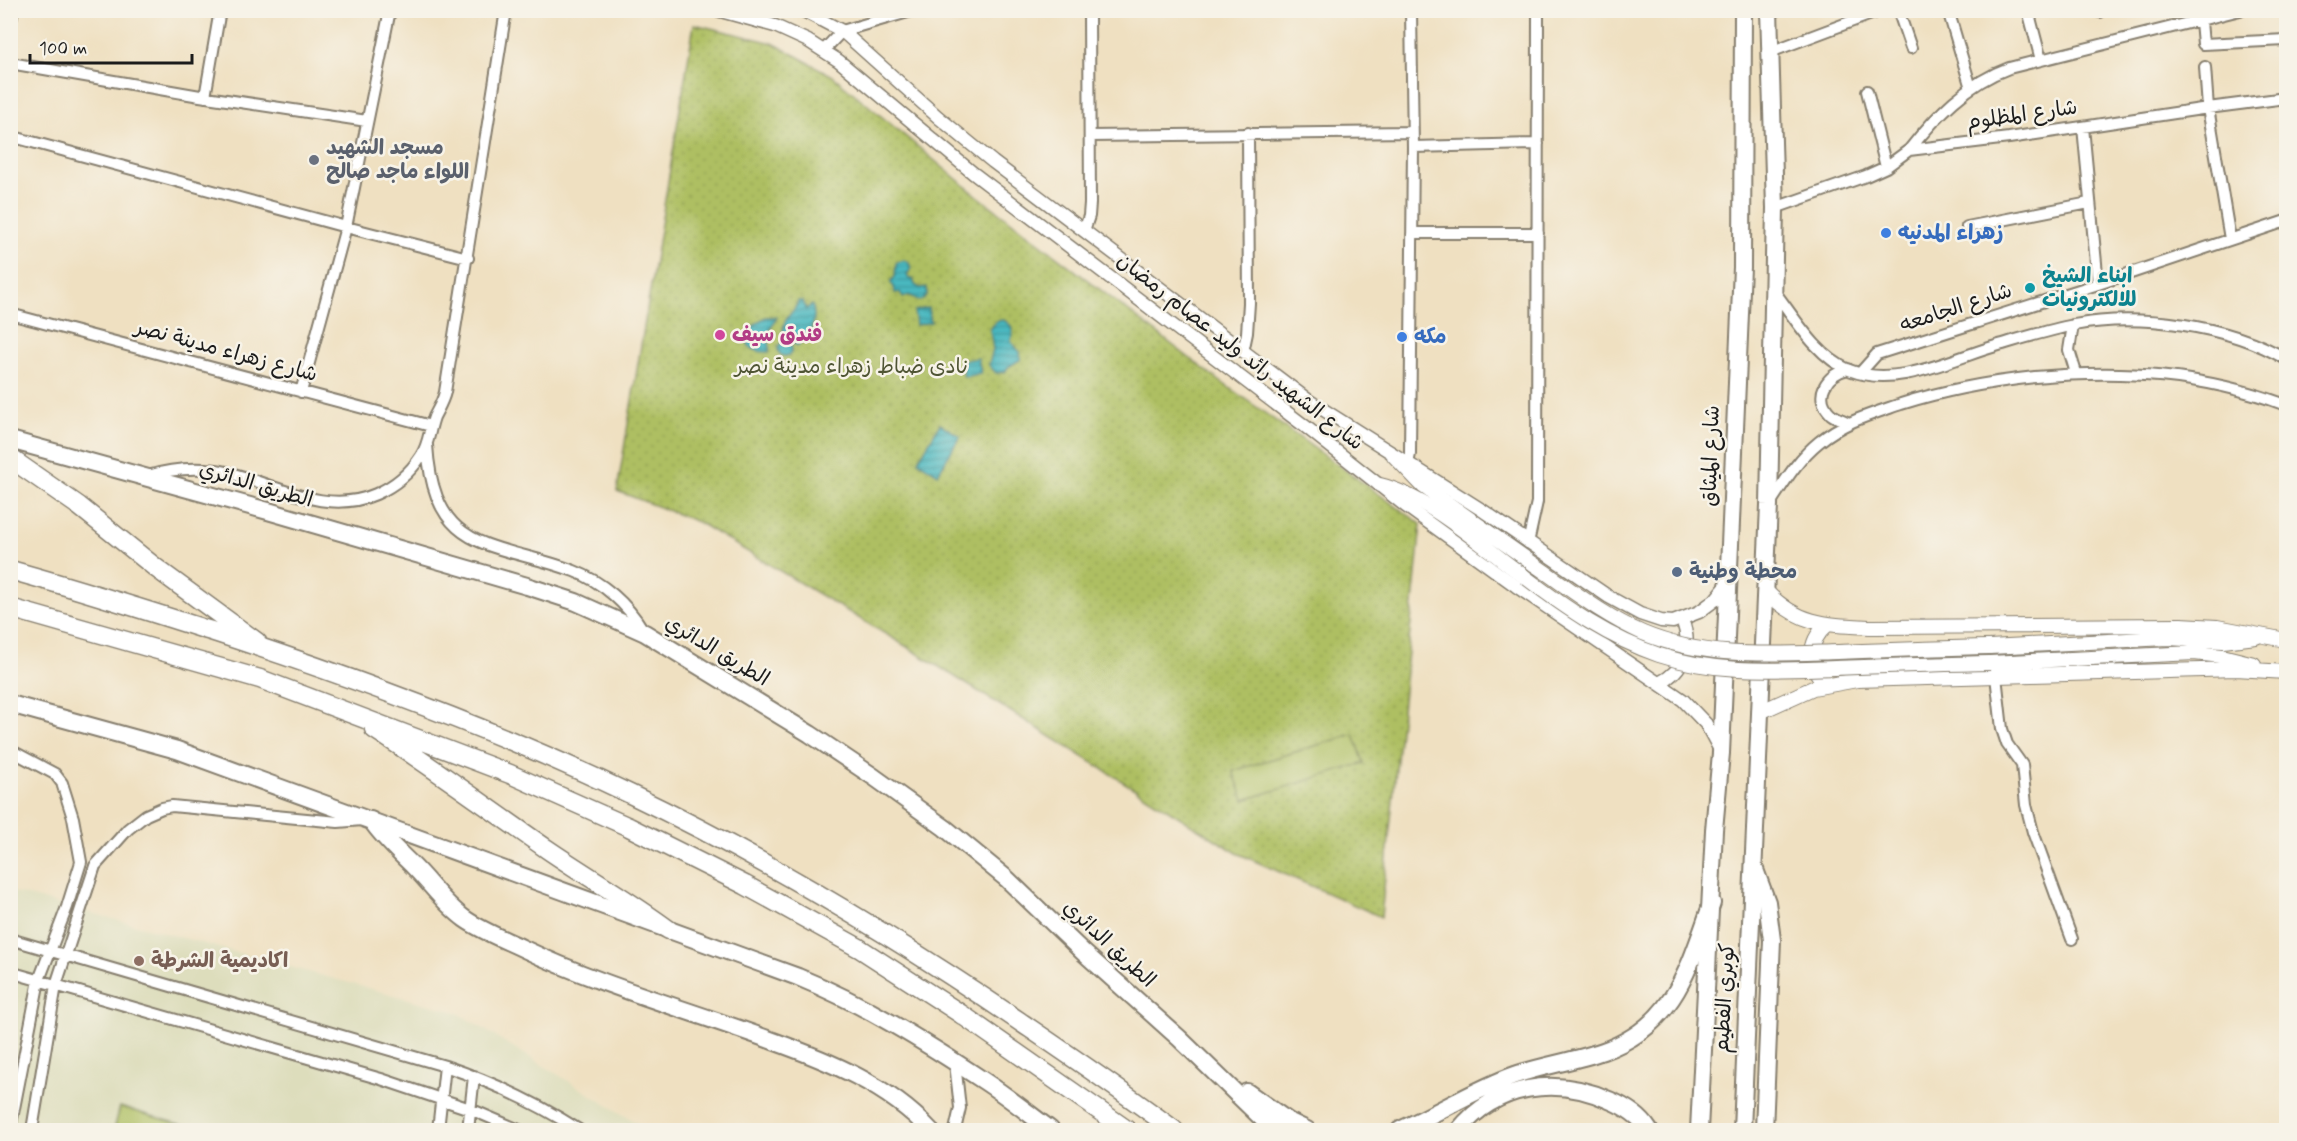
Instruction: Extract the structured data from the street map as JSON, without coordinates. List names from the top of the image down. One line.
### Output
{"streets":{"main road":["شارع الميثاق","الطريق الدائري","كوبري الفطيم"],"street":["شارع المظلوم","شارع الجامعه","شارع زهراء مدينة نصر","شارع الشهيد رائد وليد عصام رمضان"]},"crossings":[["شارع الشهيد رائد وليد عصام رمضان","شارع الميثاق"],["شارع الميثاق","كوبري الفطيم"]],"parks":["نادى ضباط زهراء مدينة نصر"],"places":["مسجد الشهيد اللواء ماجد صالح","زهراء المدنيه","ابناء الشيخ للالكترونيات","فندق سيف","مكه","محطة وطنية","اكاديمية الشرطة"],"scale_bar":"100 m"}
